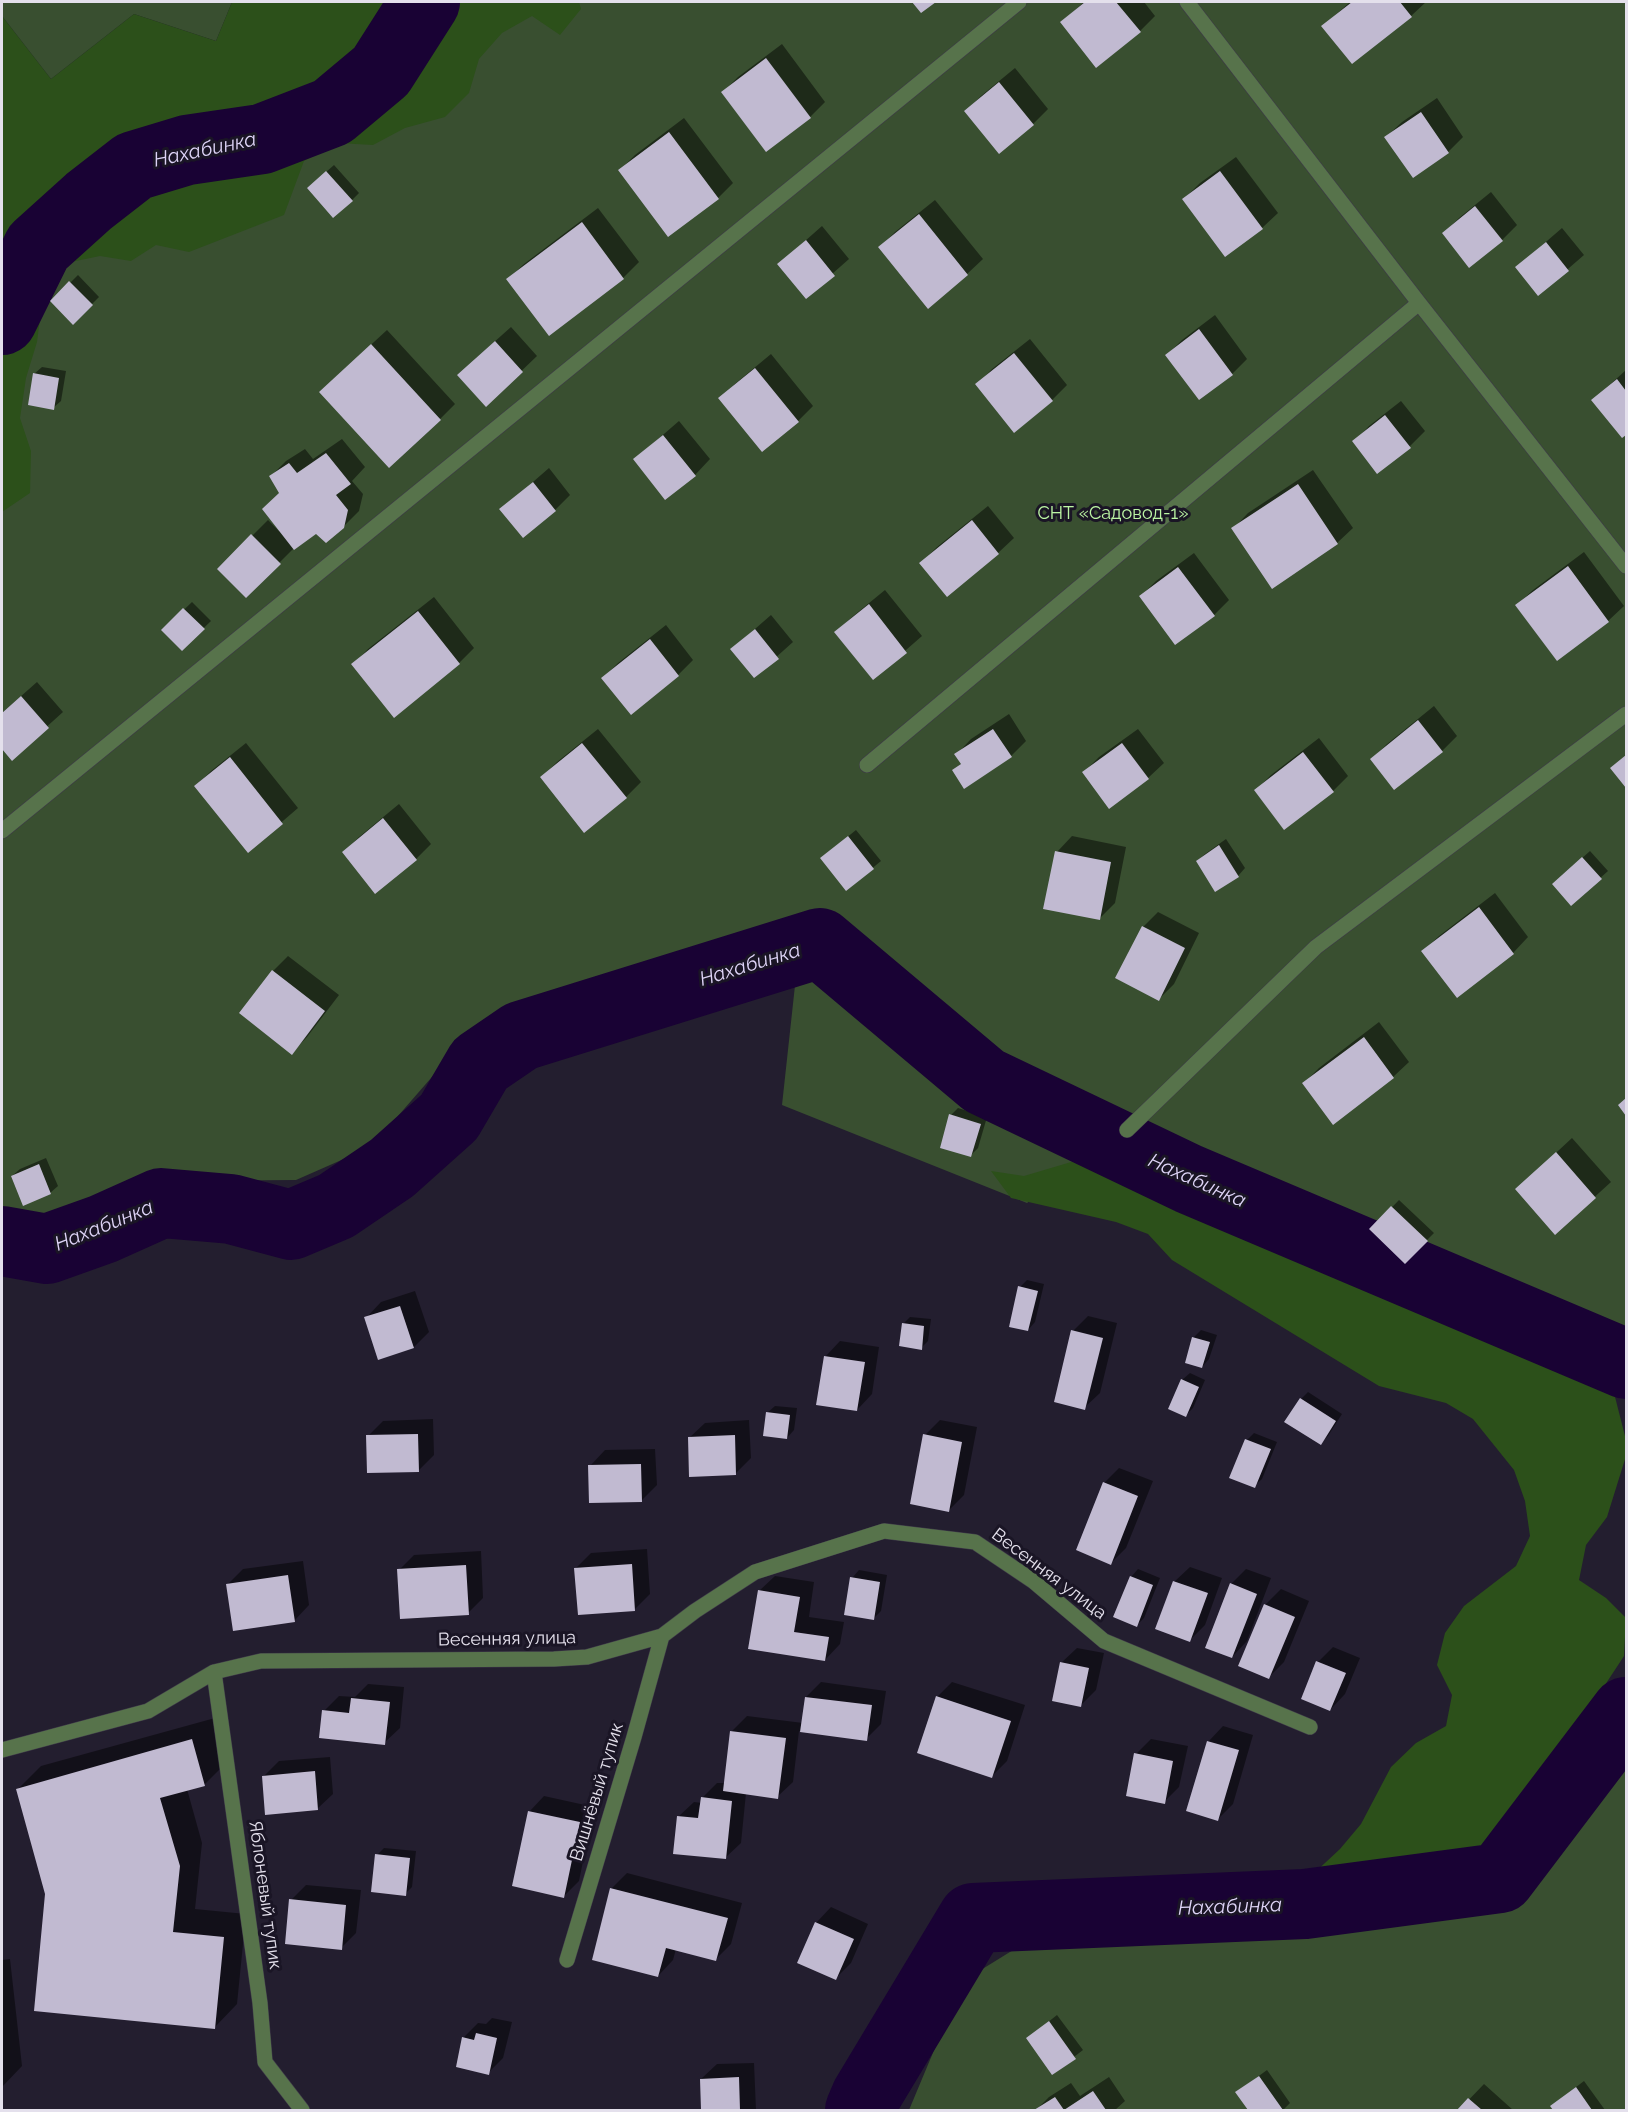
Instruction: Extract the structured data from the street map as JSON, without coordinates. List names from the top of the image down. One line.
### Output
{"streets":{"street":["Весенняя улица","Вишнёвый тупик","Яблоневый тупик"]},"crossings":[["Весенняя улица","Вишнёвый тупик"],["Весенняя улица","Яблоневый тупик"]],"water":["Нахабинка"],"parks":["СНТ «Садовод-1»"]}
